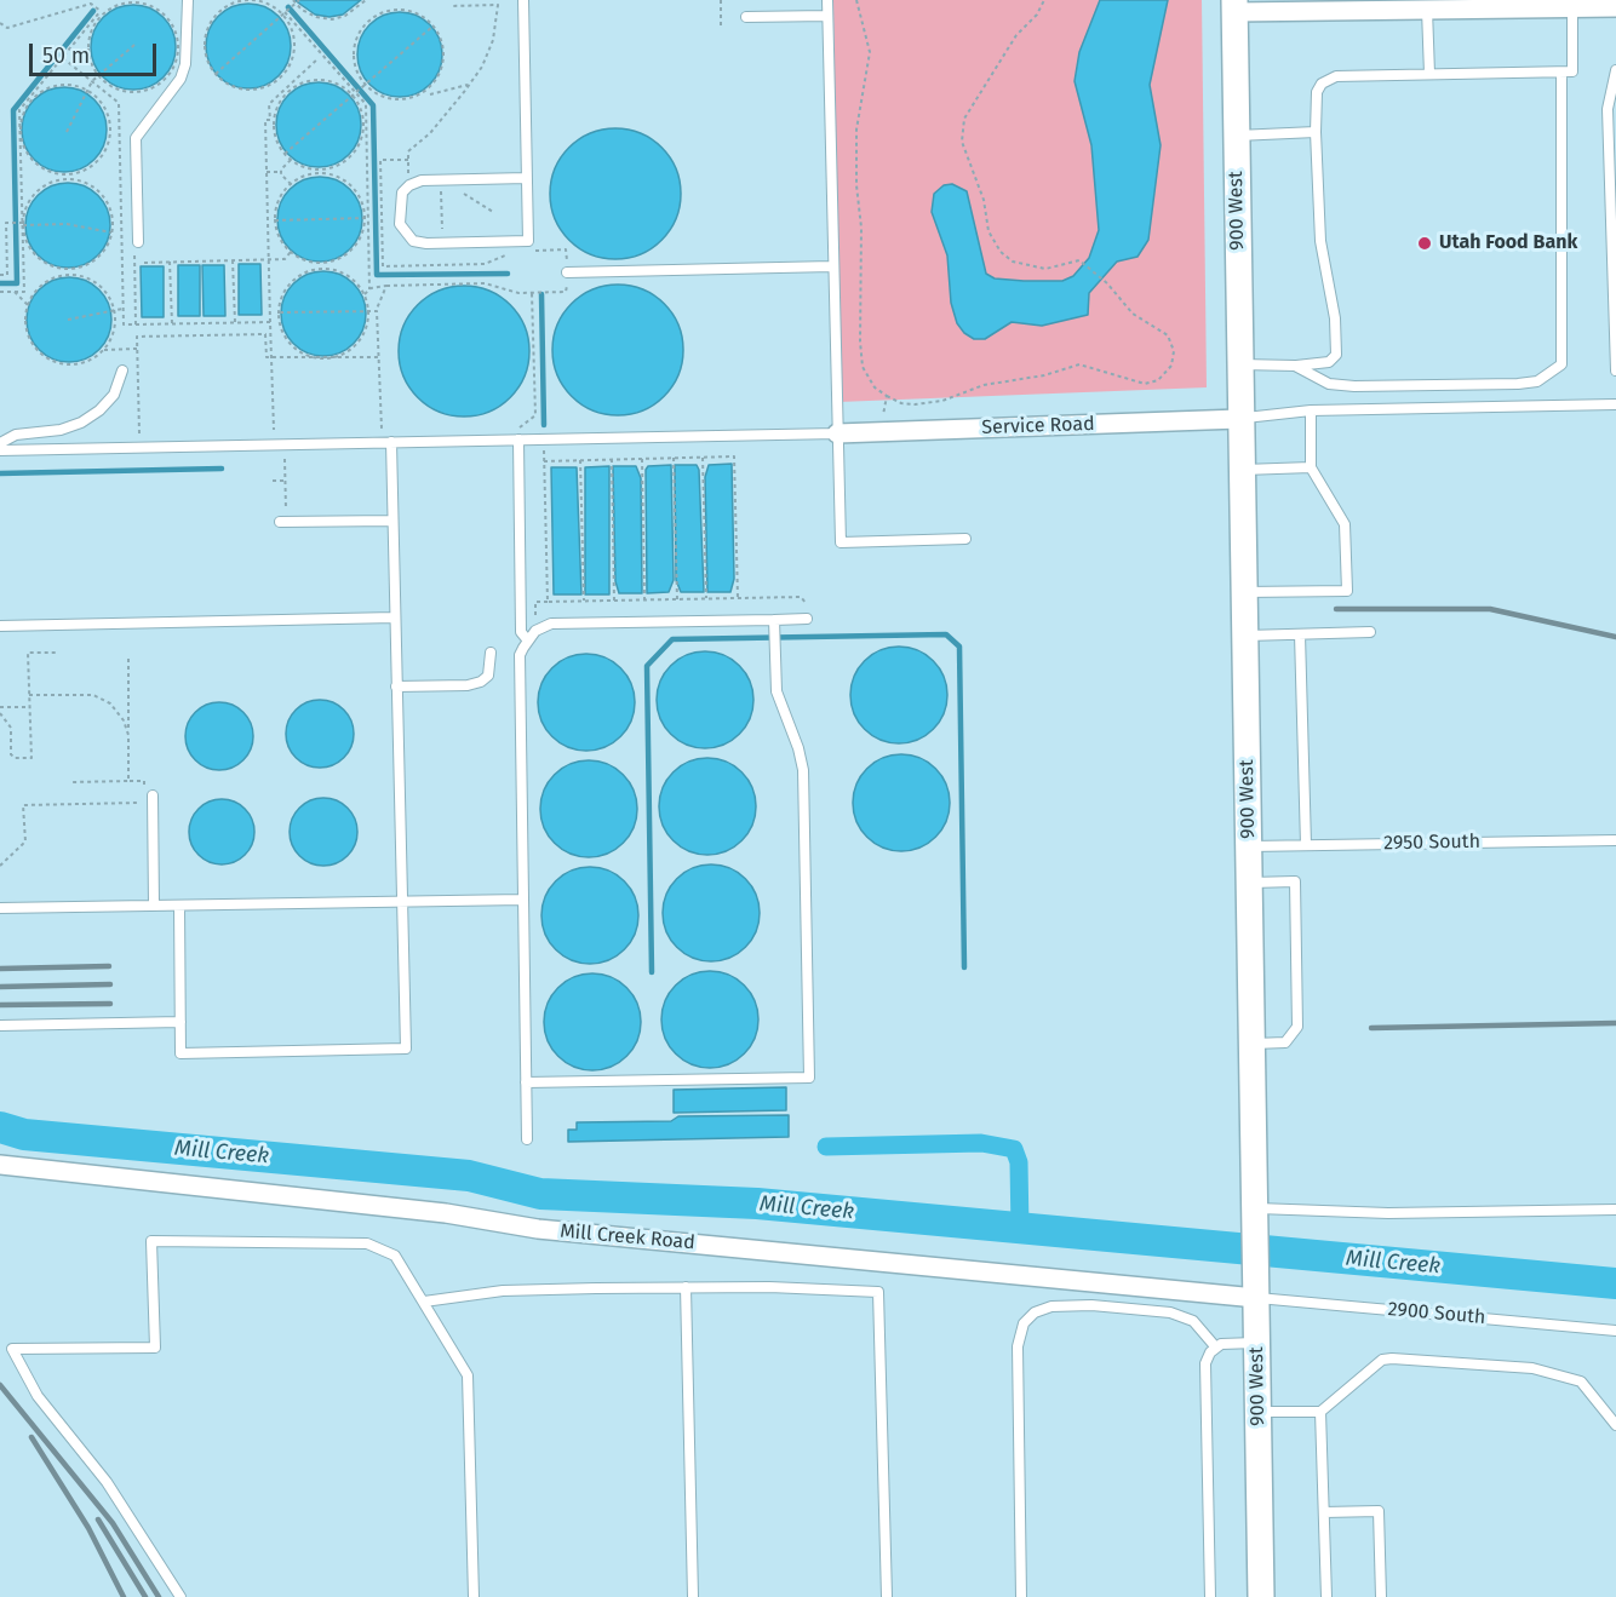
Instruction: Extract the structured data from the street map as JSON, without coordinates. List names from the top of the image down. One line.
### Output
{"streets":{"main road":["900 West"],"street":["Service Road","Mill Creek Road"],"lane":["2950 South","2900 South"]},"crossings":[["900 West","Service Road"],["900 West","2950 South"],["900 West","Mill Creek Road"],["900 West","2900 South"],["Mill Creek Road","2900 South"]],"water":["Mill Creek"],"places":["Utah Food Bank"],"scale_bar":"50 m"}
